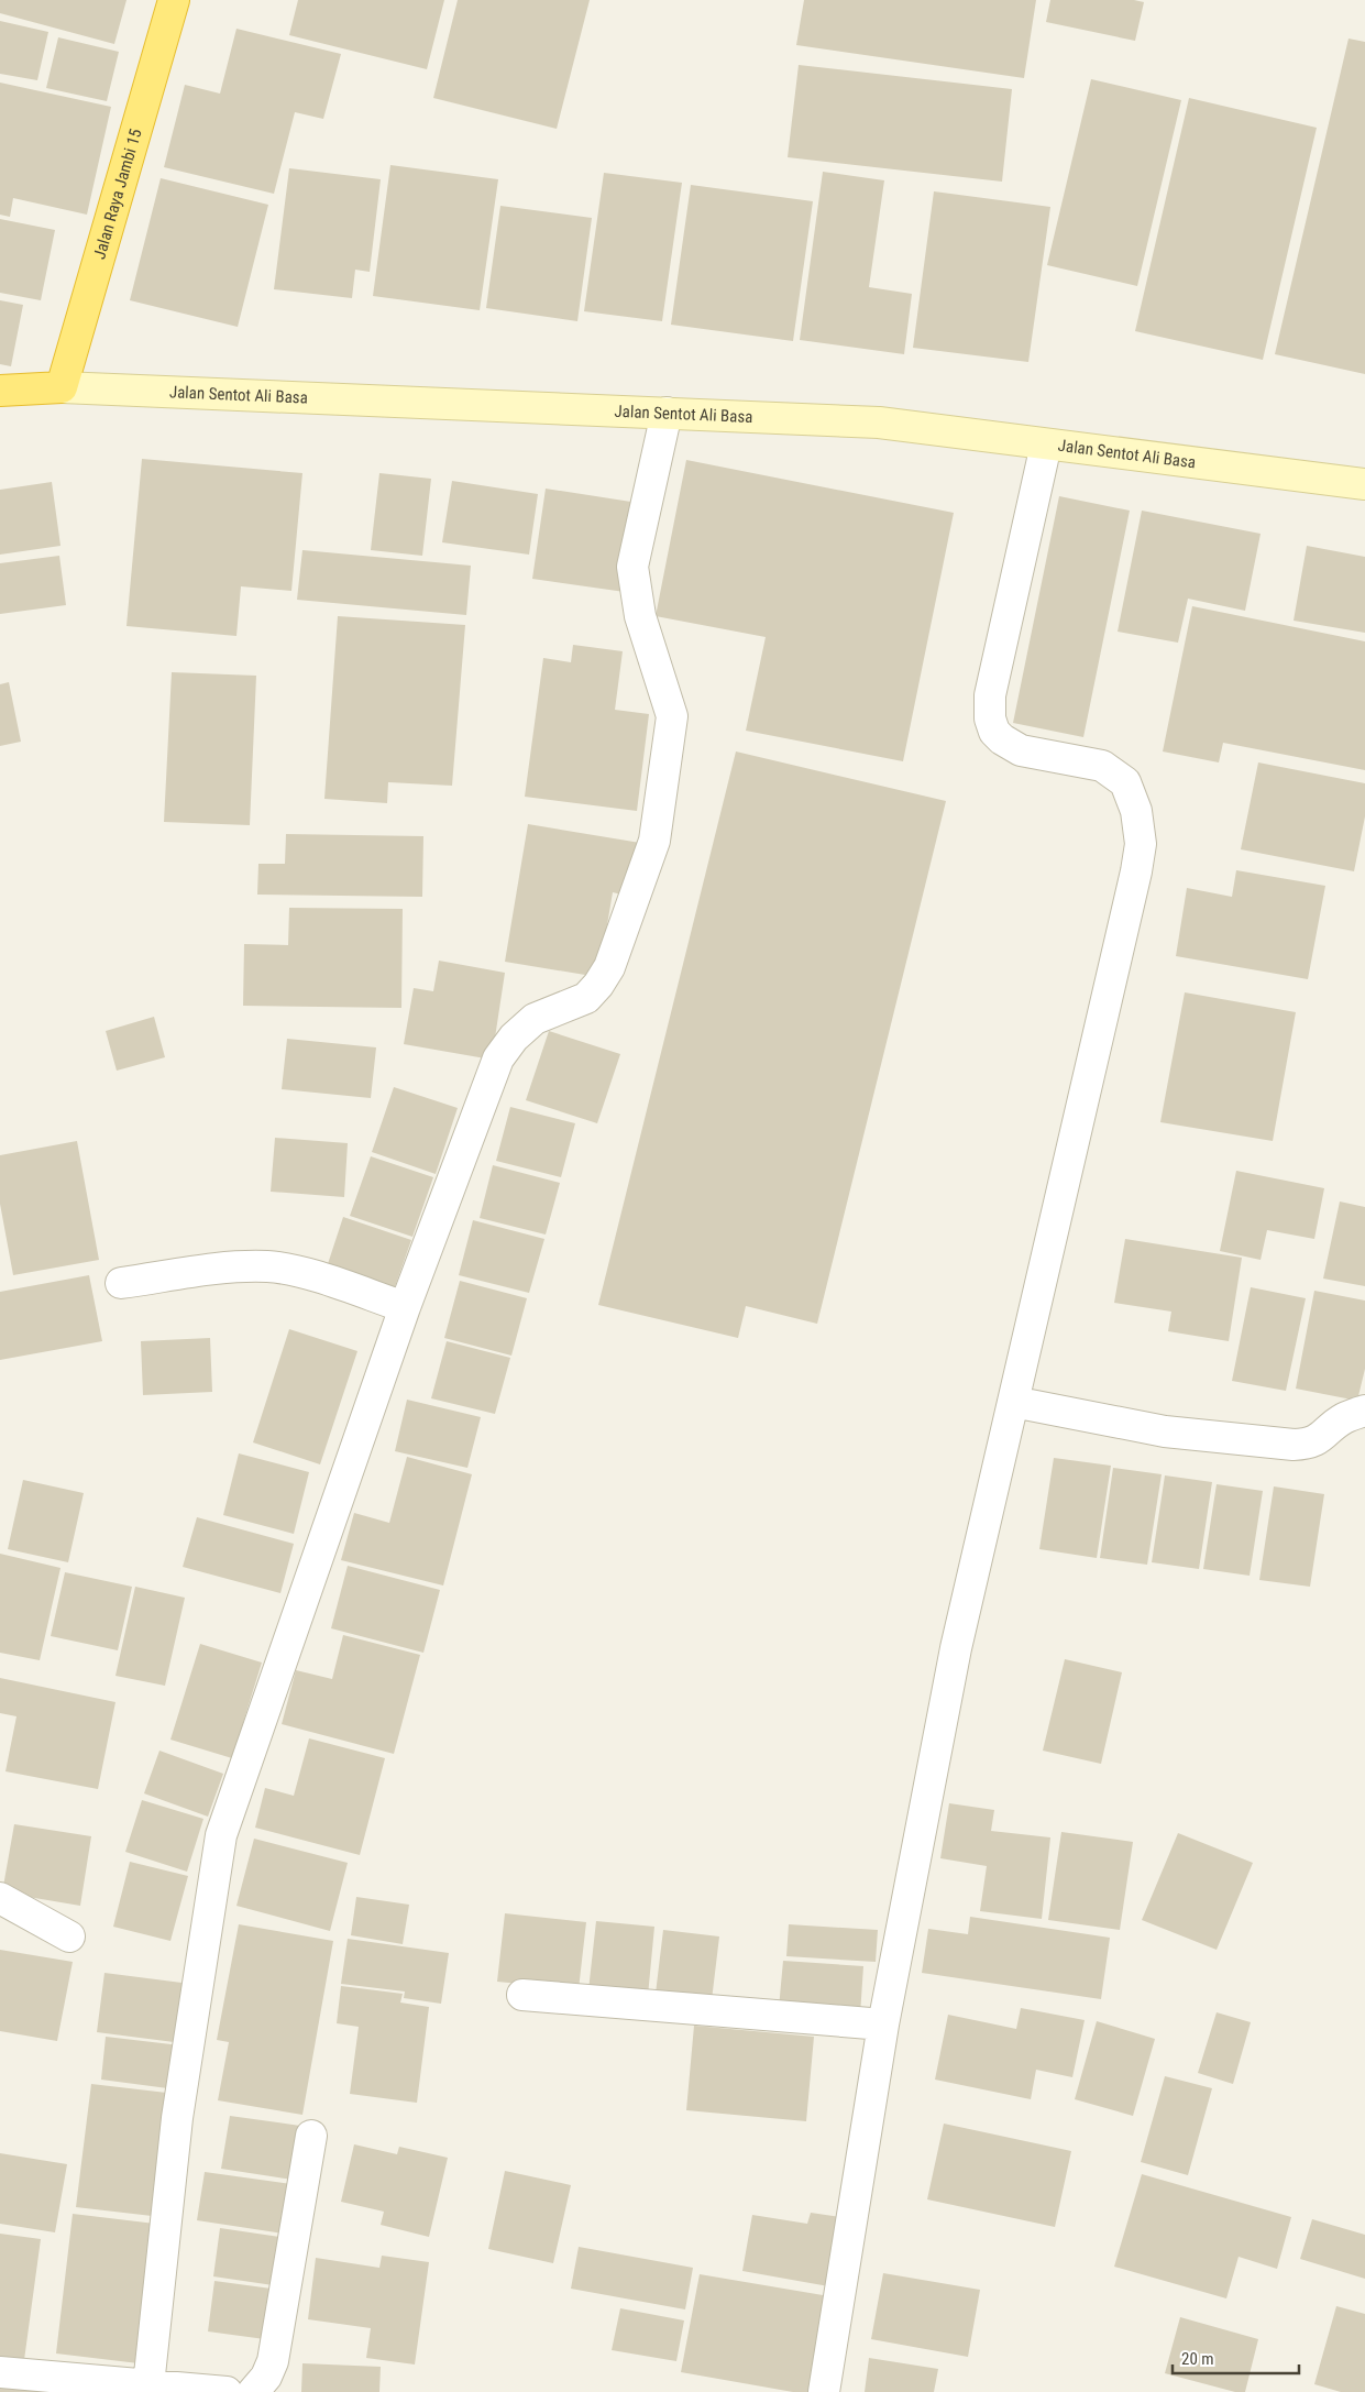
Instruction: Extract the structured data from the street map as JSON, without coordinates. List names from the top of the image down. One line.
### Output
{"streets":{"highway":["Jalan Raya Jambi 15","Jalan Sentot Ali Basa"]},"crossings":[["Jalan Raya Jambi 15","Jalan Sentot Ali Basa"]],"scale_bar":"20 m"}
